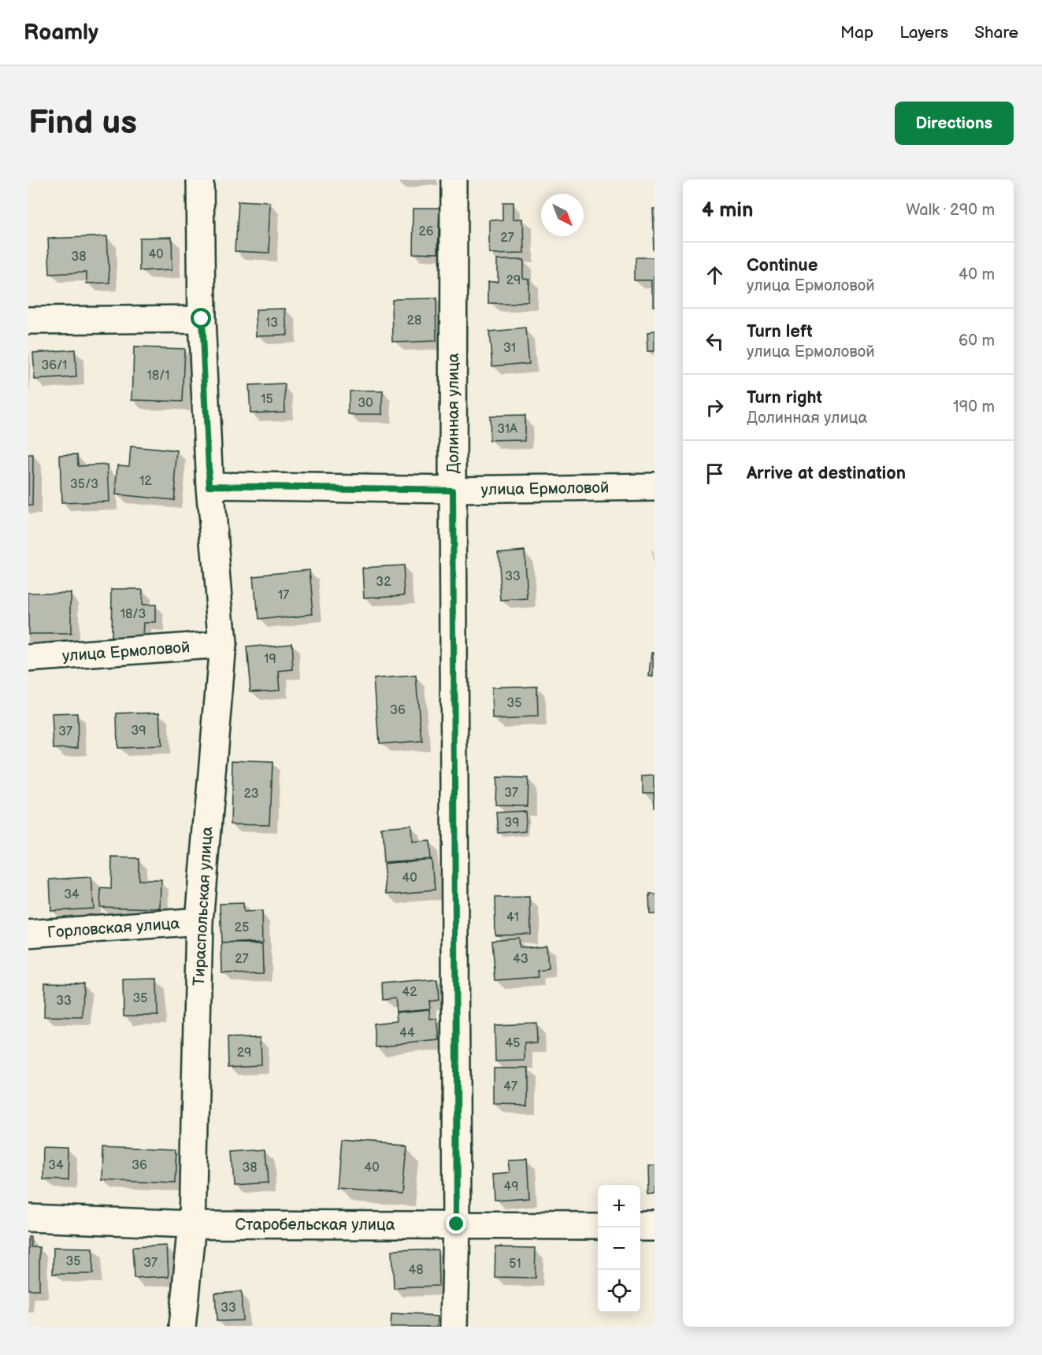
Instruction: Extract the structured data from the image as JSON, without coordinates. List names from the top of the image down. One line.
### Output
{"streets":{"street":["Долинная улица","улица Ермоловой","Тираспольская улица","Горловская улица","Старобельская улица"]},"crossings":[["Долинная улица","улица Ермоловой"],["Долинная улица","Старобельская улица"],["улица Ермоловой","Тираспольская улица"],["Тираспольская улица","Горловская улица"],["Тираспольская улица","Старобельская улица"]],"house_numbers":["26","27","40","38","29","28","13","31","36/1","18/1","15","30","31А","12","35/3","33","32","17","18/3","19","35","36","39","37","37","23","39","40","34","41","25","27","43","42","35","33","44","45","29","47","34","36","38","40","49","35","37","51","48","33"],"north":"bottom right","page":{"header":"Roamly","nav":["Map","Layers","Share"],"buttons":"Directions","title":"Find us","heading":["4 min","Walk · 290 m"],"list":[["Continue","улица Ермоловой","40 m"],["Turn left","улица Ермоловой","60 m"],["Turn right","Долинная улица","190 m"],"Arrive at destination"],"map_buttons":["+","−"]}}
